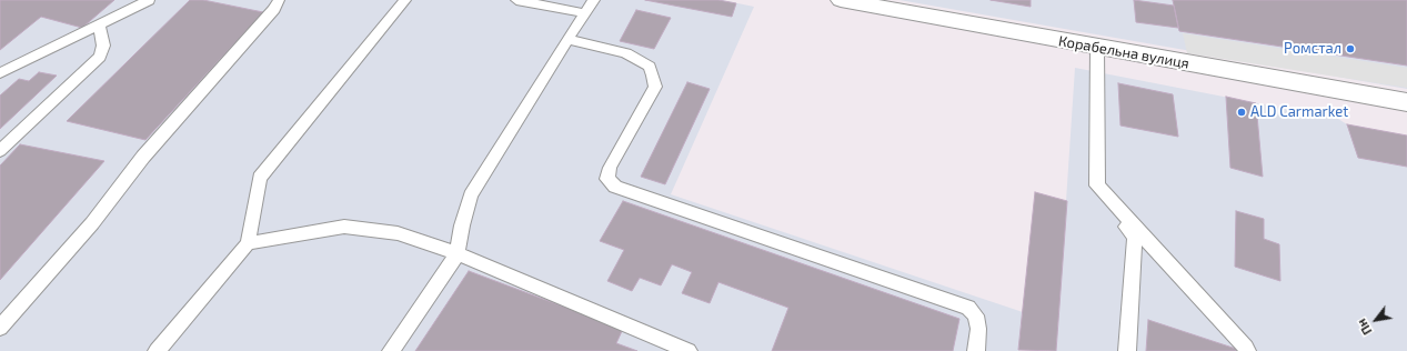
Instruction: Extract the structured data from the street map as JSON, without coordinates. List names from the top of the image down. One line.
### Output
{"streets":{"street":["Корабельна вулиця"]},"places":["Ромстал","ALD Carmarket"],"north":"bottom left"}
